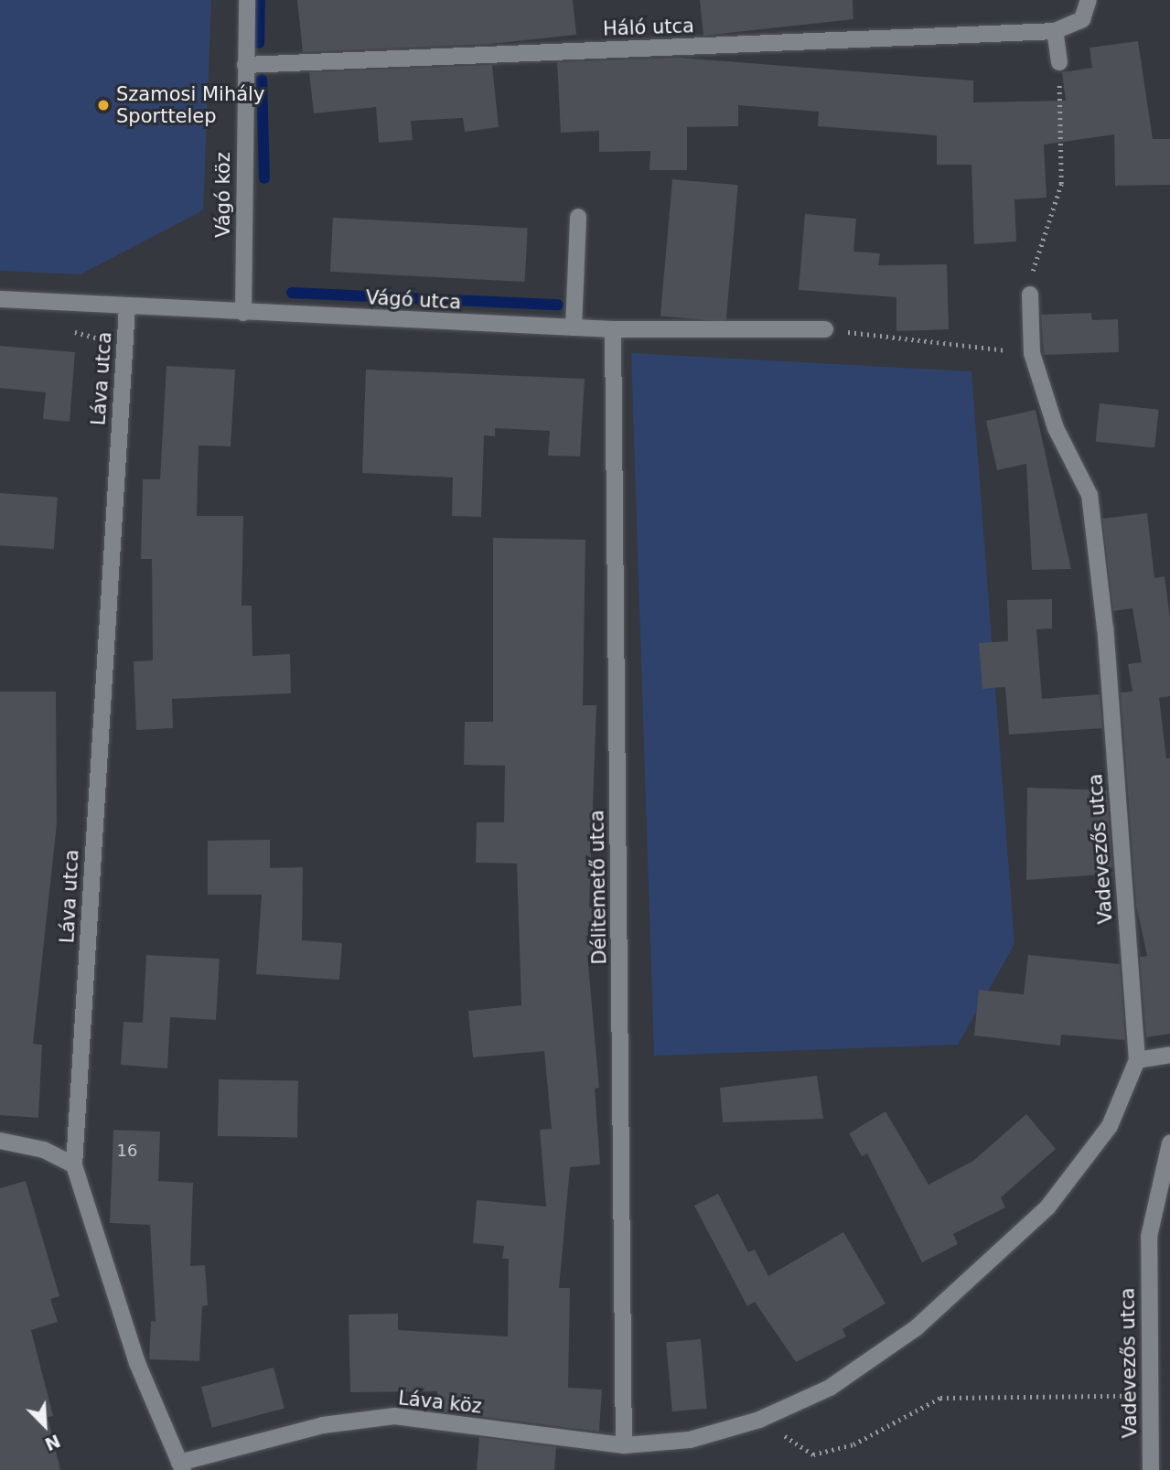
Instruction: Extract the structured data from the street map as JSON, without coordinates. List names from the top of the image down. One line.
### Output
{"streets":{"street":["Háló utca","Vágó köz","Vágó utca","Láva utca","Vadevezős utca","Délitemető utca","Láva köz"]},"crossings":[["Háló utca","Vágó köz"],["Vágó köz","Vágó utca"],["Vágó utca","Láva utca"],["Vágó utca","Délitemető utca"],["Láva utca","Láva köz"],["Vadevezős utca","Délitemető utca"],["Vadevezős utca","Láva köz"],["Délitemető utca","Láva köz"]],"places":["Szamosi Mihály Sporttelep"],"house_numbers":["16"],"north":"bottom right"}
